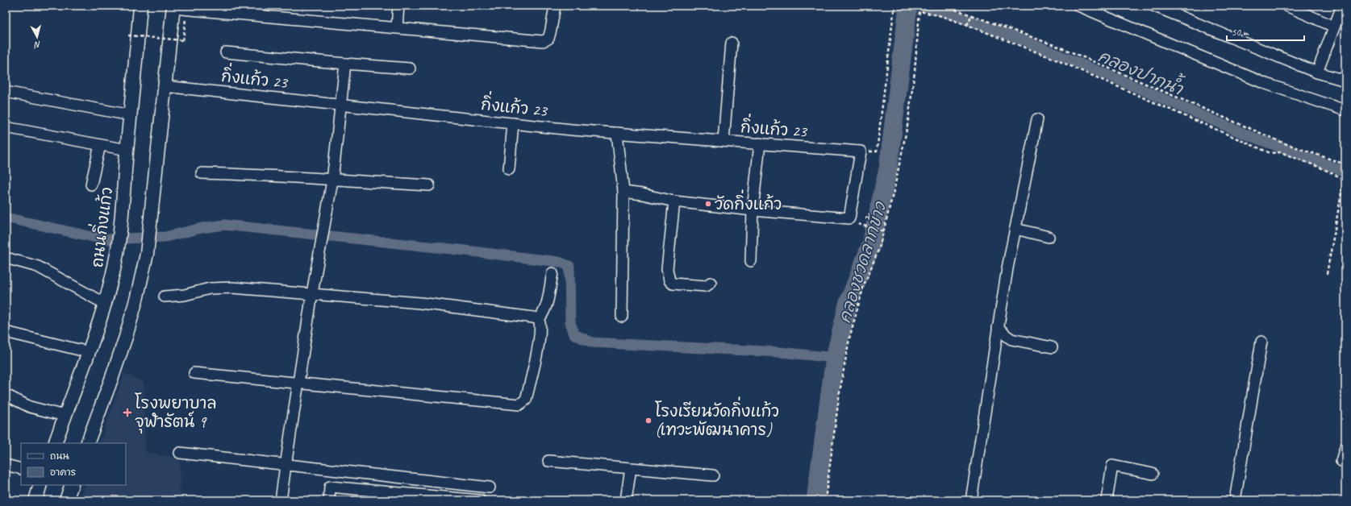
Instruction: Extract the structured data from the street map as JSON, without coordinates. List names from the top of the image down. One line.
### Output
{"streets":{"main road":["ถนนกิ่งแก้ว"],"street":["กิ่งแก้ว 23"]},"water":["คลองปากน้ำ","คลองชวดลากข้าว"],"places":{"other":["วัดกิ่งแก้ว","โรงเรียนวัดกิ่งแก้ว (เทวะพัฒนาคาร)"],"health":["โรงพยาบาล จุฬารัตน์ 9"]},"legend":["ถนน","อาคาร"],"scale_bar":"50 m","north":"bottom"}
